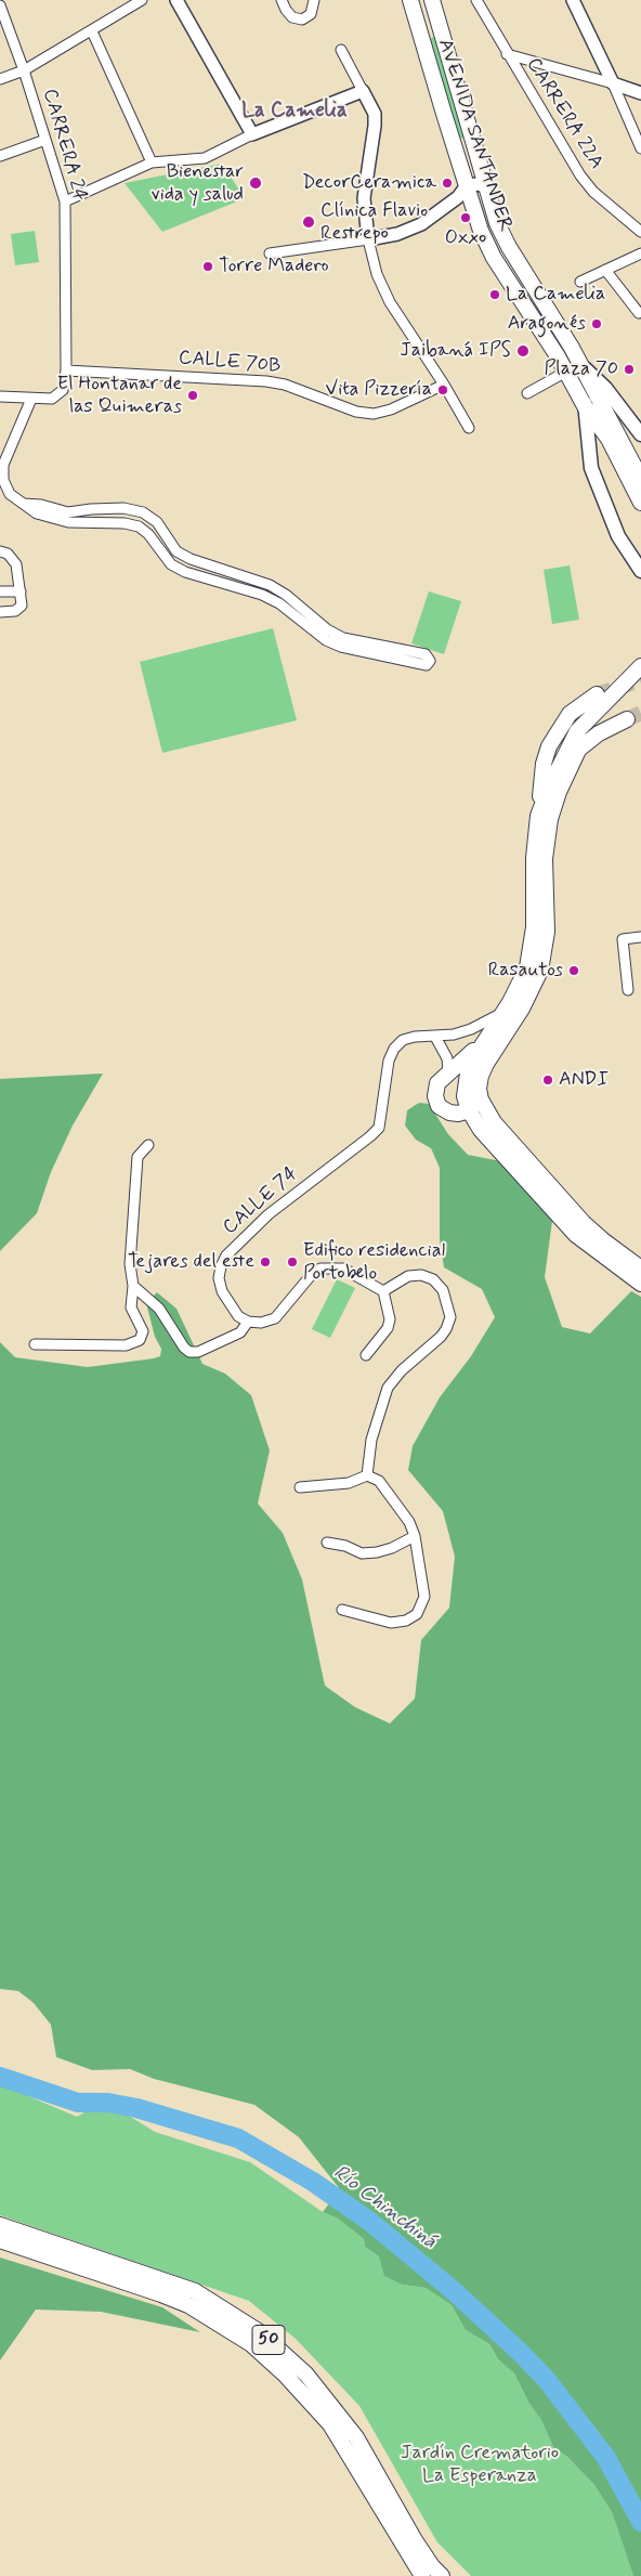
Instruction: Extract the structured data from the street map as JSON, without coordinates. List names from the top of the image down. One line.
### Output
{"streets":{"main road":["AVENIDA SANTANDER","50"],"street":["CARRERA 22A","CARRERA 24","CALLE 70B","CALLE 74"]},"crossings":[["CARRERA 24","CALLE 70B"]],"districts":["La Camelia"],"water":["Río Chinchiná"],"parks":["Jardín Crematorio La Esperanza"],"places":["Bienestar vida y salud","DecorCeramica","Oxxo","Clínica Flavio Restrepo","Torre Madero","La Camelia","Aragonés","Jaibaná IPS","Plaza 70","Vita Pizzería","El Hontanar de las Quimeras","Rasautos","ANDI","Tejares del este","Edifico residencial Portobelo"]}
